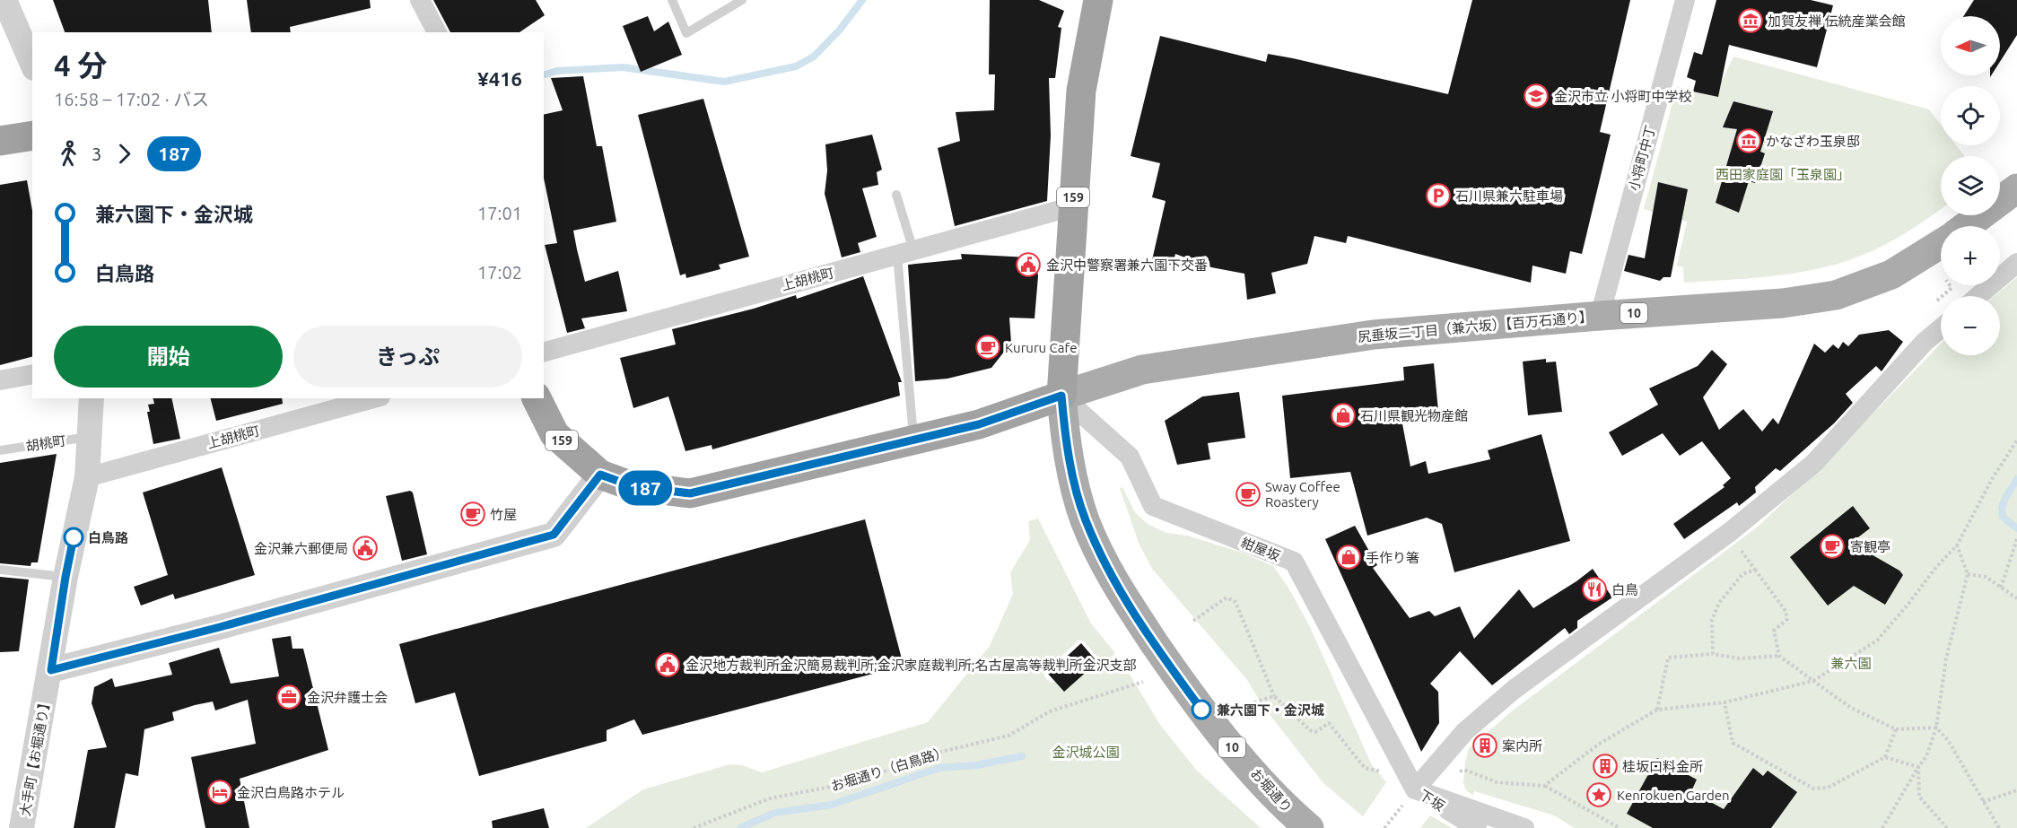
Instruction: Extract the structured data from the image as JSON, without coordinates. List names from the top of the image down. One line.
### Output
{"streets":{"highway":["159"],"main road":["10","尻垂坂二丁目（兼六坂）【百万石通り】","お堀通り"],"street":["小将町中丁","上胡桃町","紺屋坂","大手町【お堀通り】","下坂"],"lane":["胡桃町"],"path":["お堀通り（白鳥路）"]},"crossings":[["小将町中丁","尻垂坂二丁目（兼六坂）【百万石通り】"],["159","上胡桃町"],["159","尻垂坂二丁目（兼六坂）【百万石通り】"],["159","紺屋坂"],["159","お堀通り"],["上胡桃町","大手町【お堀通り】"],["尻垂坂二丁目（兼六坂）【百万石通り】","紺屋坂"],["尻垂坂二丁目（兼六坂）【百万石通り】","お堀通り"],["胡桃町","大手町【お堀通り】"],["紺屋坂","お堀通り"],["紺屋坂","下坂"]],"parks":["西田家庭園「玉泉園」","兼六園","金沢城公園"],"places":{"museum":["加賀友禅 伝統産業会館","かなざわ玉泉邸"],"school or university":["金沢市立 小将町中学校"],"parking":["石川県兼六駐車場"],"public building":["金沢中警察署兼六園下交番","金沢兼六郵便局","金沢地方裁判所金沢簡易裁判所;金沢家庭裁判所;名古屋高等裁判所金沢支部"],"cafe":["Kururu Cafe","Sway Coffee Roastery","竹屋","寄観亭"],"shop":["石川県観光物産館","手作り箸"],"other":["白鳥路","兼六園下・金沢城"],"restaurant":["白鳥"],"office":["金沢弁護士会"],"building":["案内所","桂坂口料金所"],"hotel":["金沢白鳥路ホテル"],"place":["Kenrokuen Garden"]},"lines":["bus line 187"],"north":"left","page":{"on_map":"187","map_buttons":["+","−"],"heading":["4 分","16:58 – 17:02 · バス","¥416"],"legs":["3","187"],"list":[{"name":"兼六園下・金沢城","value":"17:01"},{"name":"白鳥路","value":"17:02"}],"buttons":["開始","きっぷ"]}}
